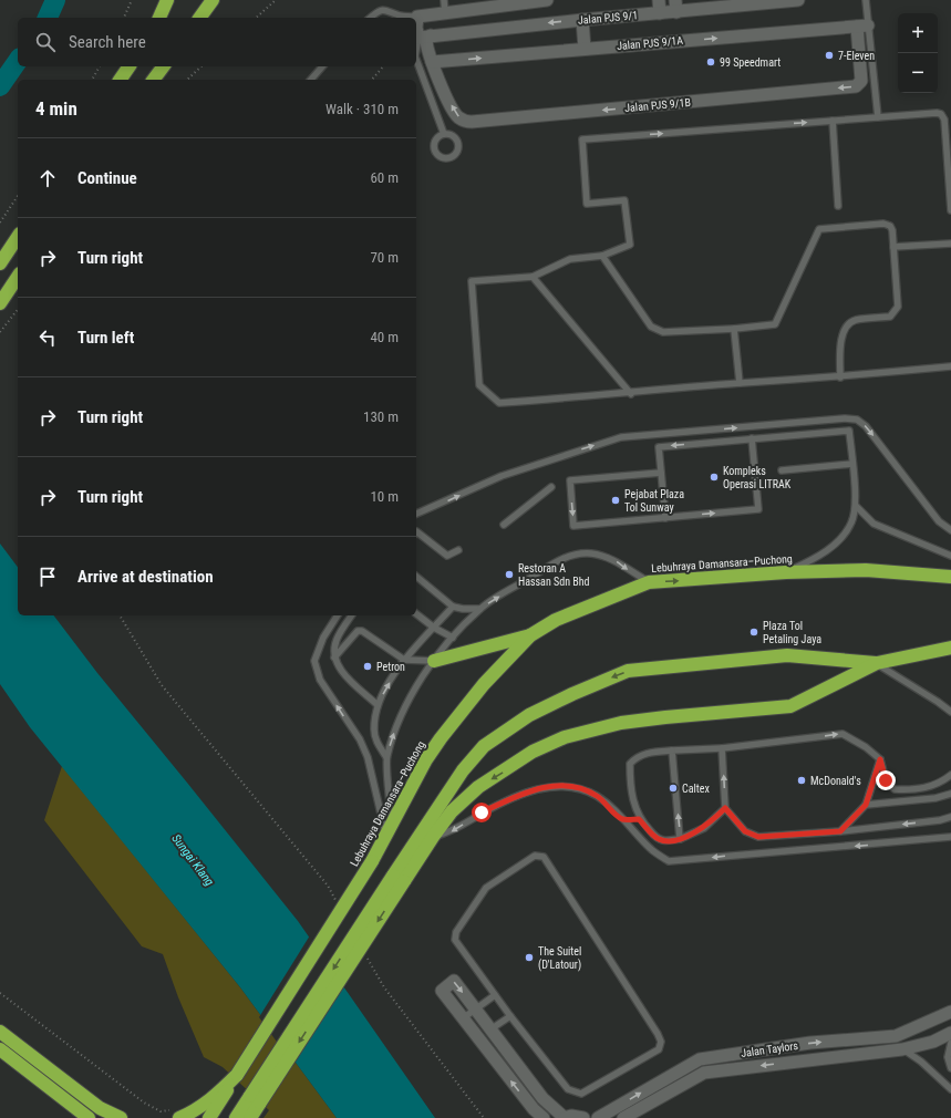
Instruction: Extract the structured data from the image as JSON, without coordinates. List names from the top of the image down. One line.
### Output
{"streets":{"highway":["Lebuhraya Damansara–Puchong"],"street":["Jalan PJS 9/1","Jalan PJS 9/1A","Jalan PJS 9/1B","Jalan Taylors"]},"crossings":[["Jalan PJS 9/1","Jalan PJS 9/1B"],["Jalan PJS 9/1A","Jalan PJS 9/1B"]],"one_way":["Jalan PJS 9/1A","Jalan PJS 9/1B"],"water":["Sungai Klang"],"places":["7-Eleven","99 Speedmart","Kompleks Operasi LITRAK","Pejabat Plaza Tol Sunway","Restoran A Hassan Sdn Bhd","Plaza Tol Petaling Jaya","Petron","McDonald's","Caltex","The Suitel (D'Latour)"],"page":{"map_buttons":["+","−"],"search":"Search here","heading":["4 min","Walk · 310 m"],"list":[["Continue","60 m"],["Turn right","70 m"],["Turn left","40 m"],["Turn right","130 m"],["Turn right","10 m"],"Arrive at destination"]}}
